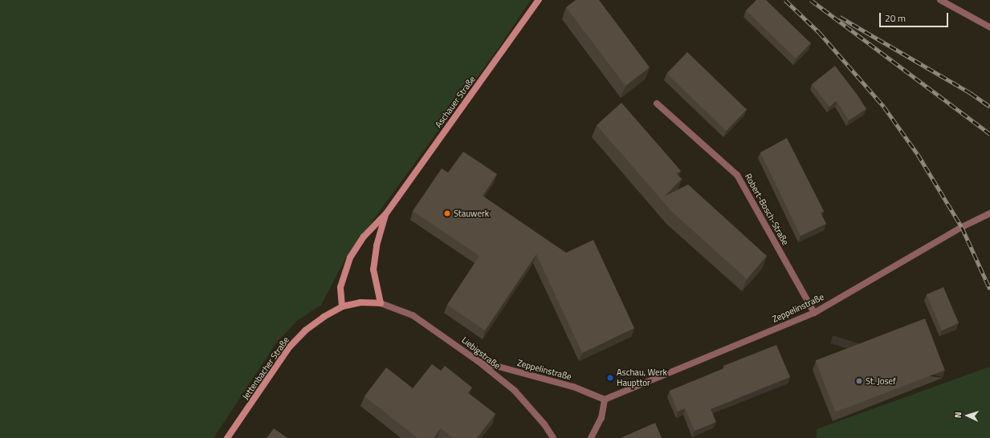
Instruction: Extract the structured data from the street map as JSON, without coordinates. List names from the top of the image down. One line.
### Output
{"streets":{"street":["Aschauer Straße","Robert-Bosch-Straße","Zeppelinstraße","Liebigstraße","Jettenbacher Straße"]},"crossings":[["Aschauer Straße","Liebigstraße"],["Aschauer Straße","Jettenbacher Straße"],["Robert-Bosch-Straße","Zeppelinstraße"],["Zeppelinstraße","Liebigstraße"],["Liebigstraße","Jettenbacher Straße"]],"places":["Stauwerk","Aschau, Werk Haupttor","St. Josef"],"scale_bar":"20 m","north":"left"}
